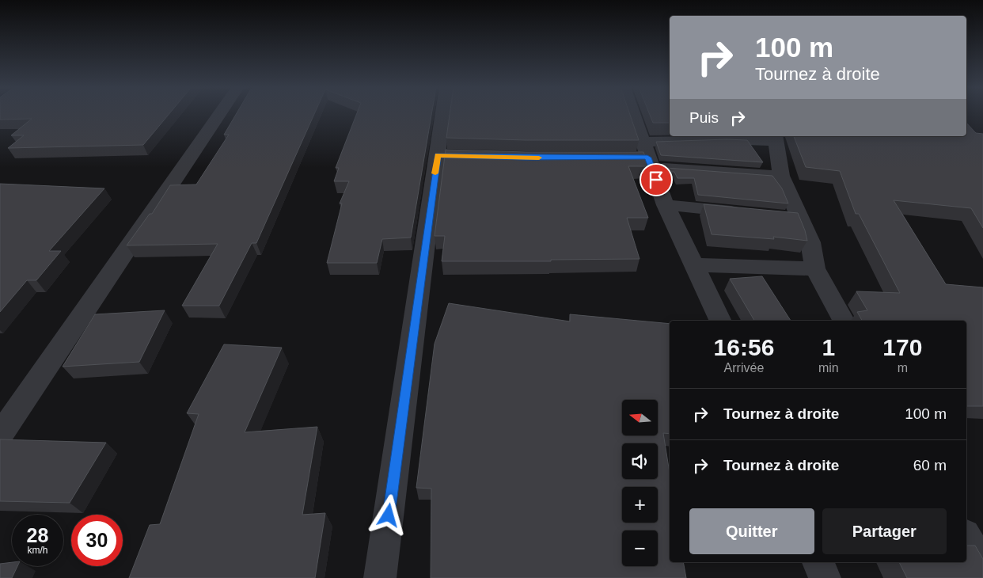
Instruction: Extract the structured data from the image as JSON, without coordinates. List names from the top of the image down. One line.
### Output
{"north":"left","page":{"turn":["100 m","Tournez à droite"],"then":"Puis","eta":["16:56","Arrivée","1","min","170","m"],"list":[{"name":"Tournez à droite","value":"100 m"},{"name":"Tournez à droite","value":"60 m"}],"map_buttons":["+","−"],"buttons":["Quitter","Partager"],"speed":"28 km/h","limit":"30"}}
